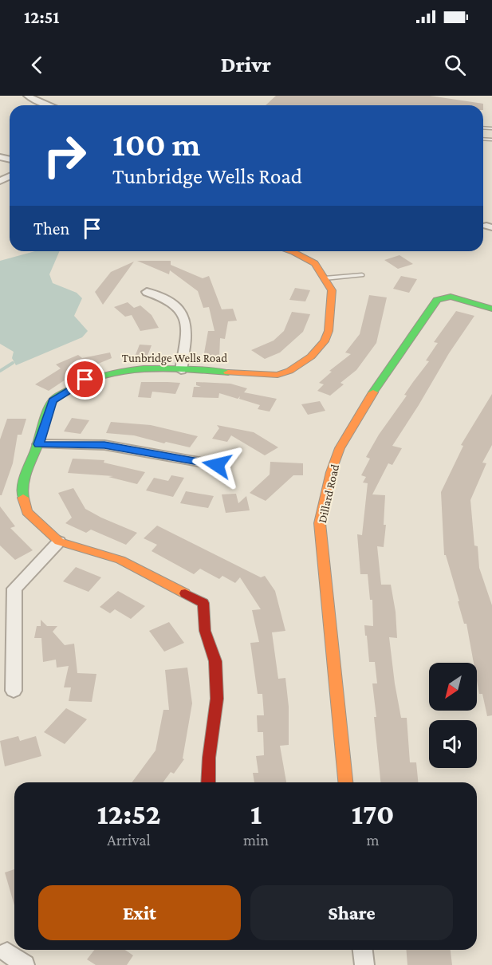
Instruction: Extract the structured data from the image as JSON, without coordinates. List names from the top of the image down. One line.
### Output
{"streets":{"street":["Tunbridge Wells Road","Dillard Road"]},"north":"bottom left","page":{"status":"12:51","header":"Drivr","turn":["100 m","Tunbridge Wells Road"],"then":"Then","eta":["12:52","Arrival","1","min","170","m"],"buttons":["Exit","Share"]}}
